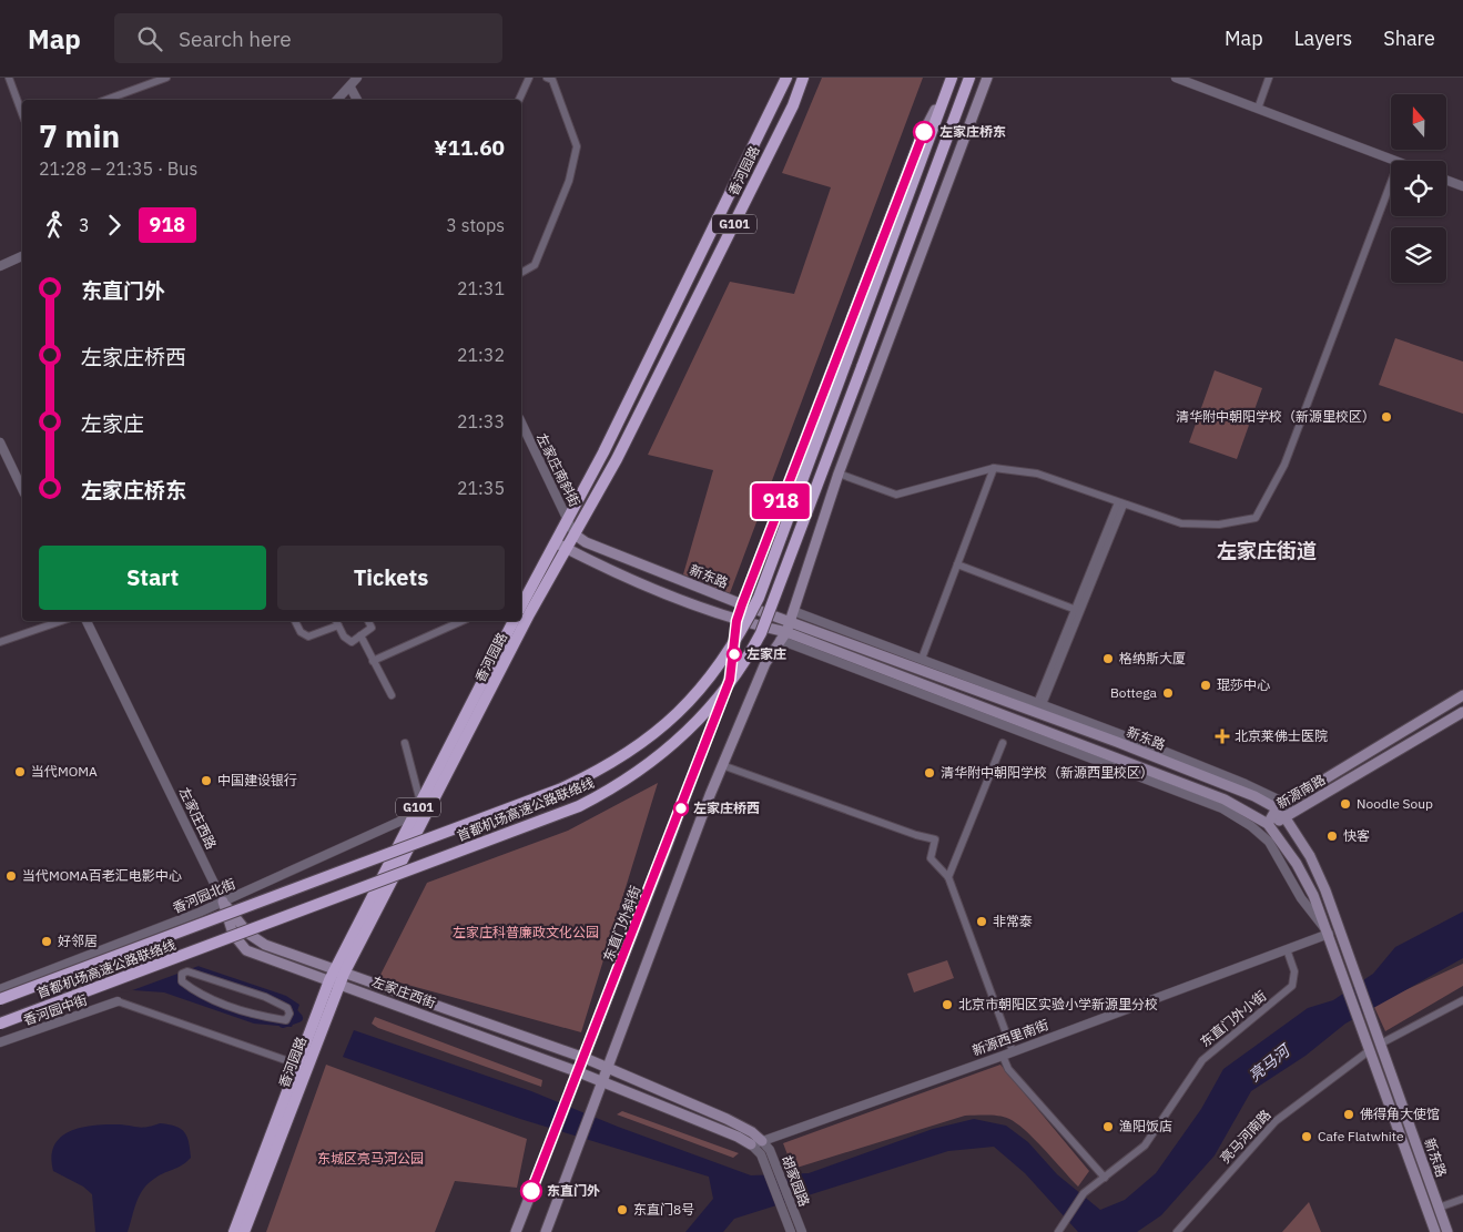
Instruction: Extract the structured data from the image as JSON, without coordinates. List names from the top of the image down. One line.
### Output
{"streets":{"highway":["香河园路","G101","首都机场高速公路联络线"],"main road":["新东路","新源南路","左家庄西路","东直门外斜街","左家庄西街"],"street":["左家庄南斜街","香河园北街","香河园中街","东直门外小街","新源西里南街","亮马河南路","胡家园路"]},"crossings":[["香河园路","左家庄南斜街"],["香河园路","新东路"],["香河园路","左家庄西路"],["香河园路","香河园北街"],["香河园路","左家庄西街"],["左家庄南斜街","新东路"],["新东路","新源南路"],["新东路","东直门外斜街"],["新东路","新源西里南街"],["新东路","亮马河南路"],["首都机场高速公路联络线","东直门外斜街"],["左家庄西路","香河园北街"],["左家庄西路","左家庄西街"],["香河园北街","左家庄西街"],["东直门外斜街","左家庄西街"],["东直门外小街","新源西里南街"],["新源西里南街","胡家园路"]],"districts":["左家庄街道"],"water":["亮马河"],"parks":["左家庄科普廉政文化公园","东城区亮马河公园"],"places":{"other":["左家庄桥东","清华附中朝阳学校（新源里校区）","左家庄","格纳斯大厦","琨莎中心","Bottega","当代MOMA","清华附中朝阳学校（新源西里校区）","中国建设银行","Noodle Soup","左家庄桥西","快客","当代MOMA百老汇电影中心","非常泰","好邻居","北京市朝阳区实验小学新源里分校","佛得角大使馆","渔阳饭店","Cafe Flatwhite","东直门外","东直门8号"],"health":["北京莱佛士医院"]},"lines":["bus line 918"],"north":"top","page":{"header":"Map","search":"Search here","nav":["Map","Layers","Share"],"on_map":"918","heading":["7 min","21:28 – 21:35 · Bus","¥11.60"],"legs":["3","918","3 stops"],"list":[{"name":"东直门外","value":"21:31"},{"name":"左家庄桥西","value":"21:32"},{"name":"左家庄","value":"21:33"},{"name":"左家庄桥东","value":"21:35"}],"buttons":["Start","Tickets"]}}
